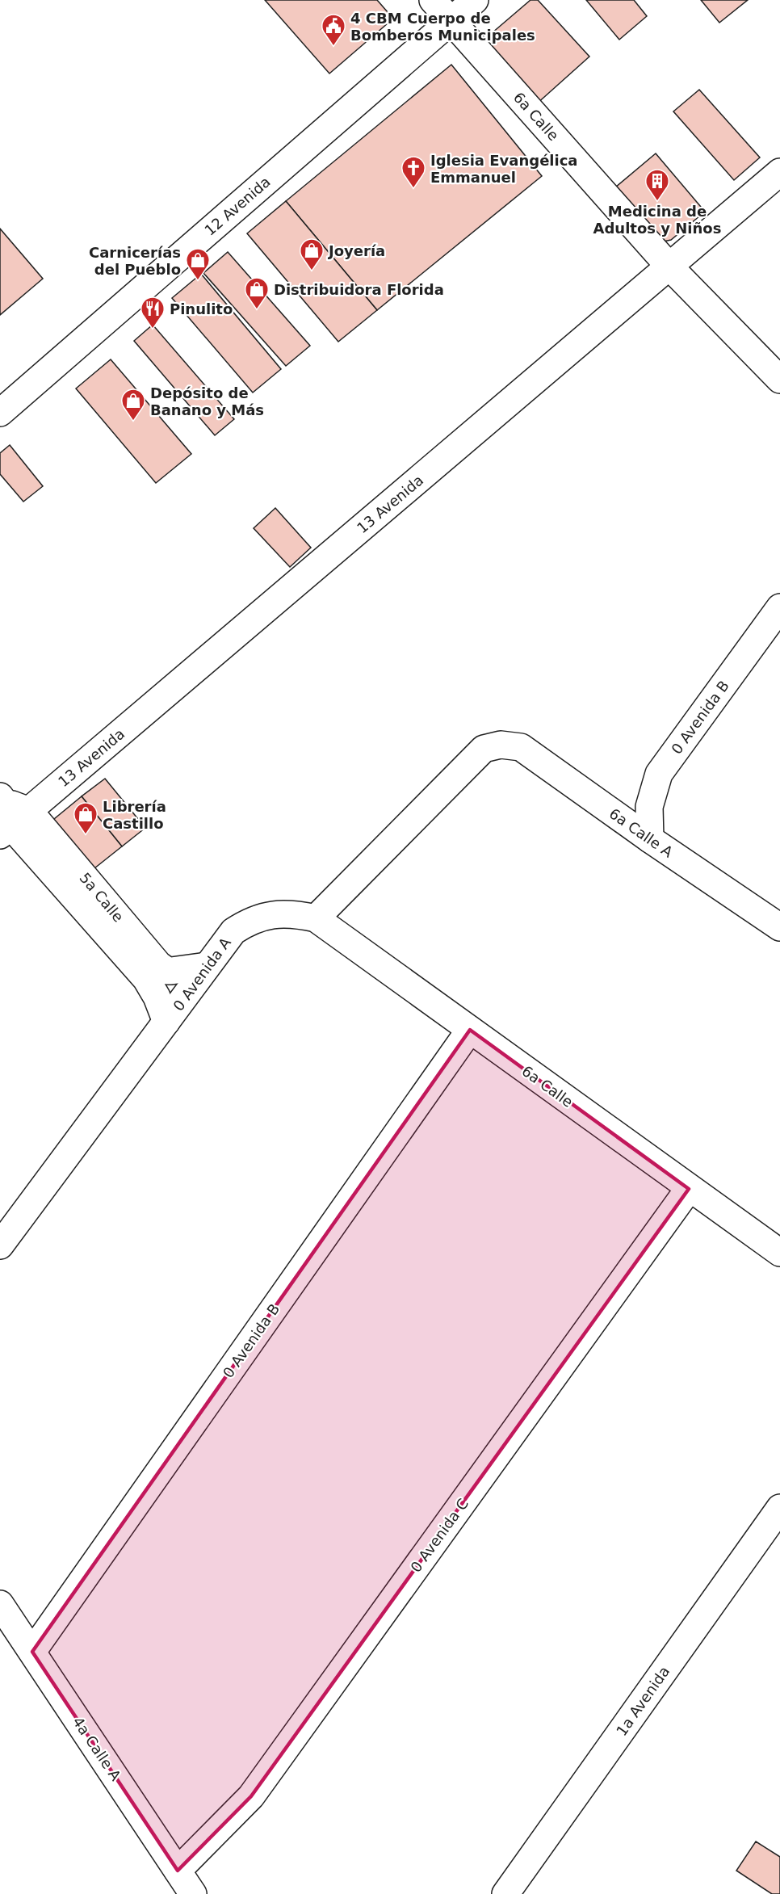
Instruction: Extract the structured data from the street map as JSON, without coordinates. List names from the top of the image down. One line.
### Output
{"streets":{"street":["6a Calle","12 Avenida","13 Avenida","0 Avenida B","6a Calle A","5a Calle","0 Avenida A","0 Avenida C","1a Avenida","4a Calle A"]},"crossings":[["6a Calle","12 Avenida"],["6a Calle","13 Avenida"],["6a Calle","0 Avenida B"],["6a Calle","6a Calle A"],["6a Calle","0 Avenida A"],["6a Calle","0 Avenida C"],["13 Avenida","5a Calle"],["0 Avenida B","6a Calle A"],["0 Avenida B","4a Calle A"],["6a Calle A","0 Avenida A"],["5a Calle","0 Avenida A"],["0 Avenida C","4a Calle A"]],"places":{"public building":["4 CBM Cuerpo de Bomberos Municipales"],"church":["Iglesia Evangélica Emmanuel"],"building":["Medicina de Adultos y Niños"],"shop":["Joyería","Carnicerías del Pueblo","Distribuidora Florida","Depósito de Banano y Más","Librería Castillo"],"restaurant":["Pinulito"]}}
